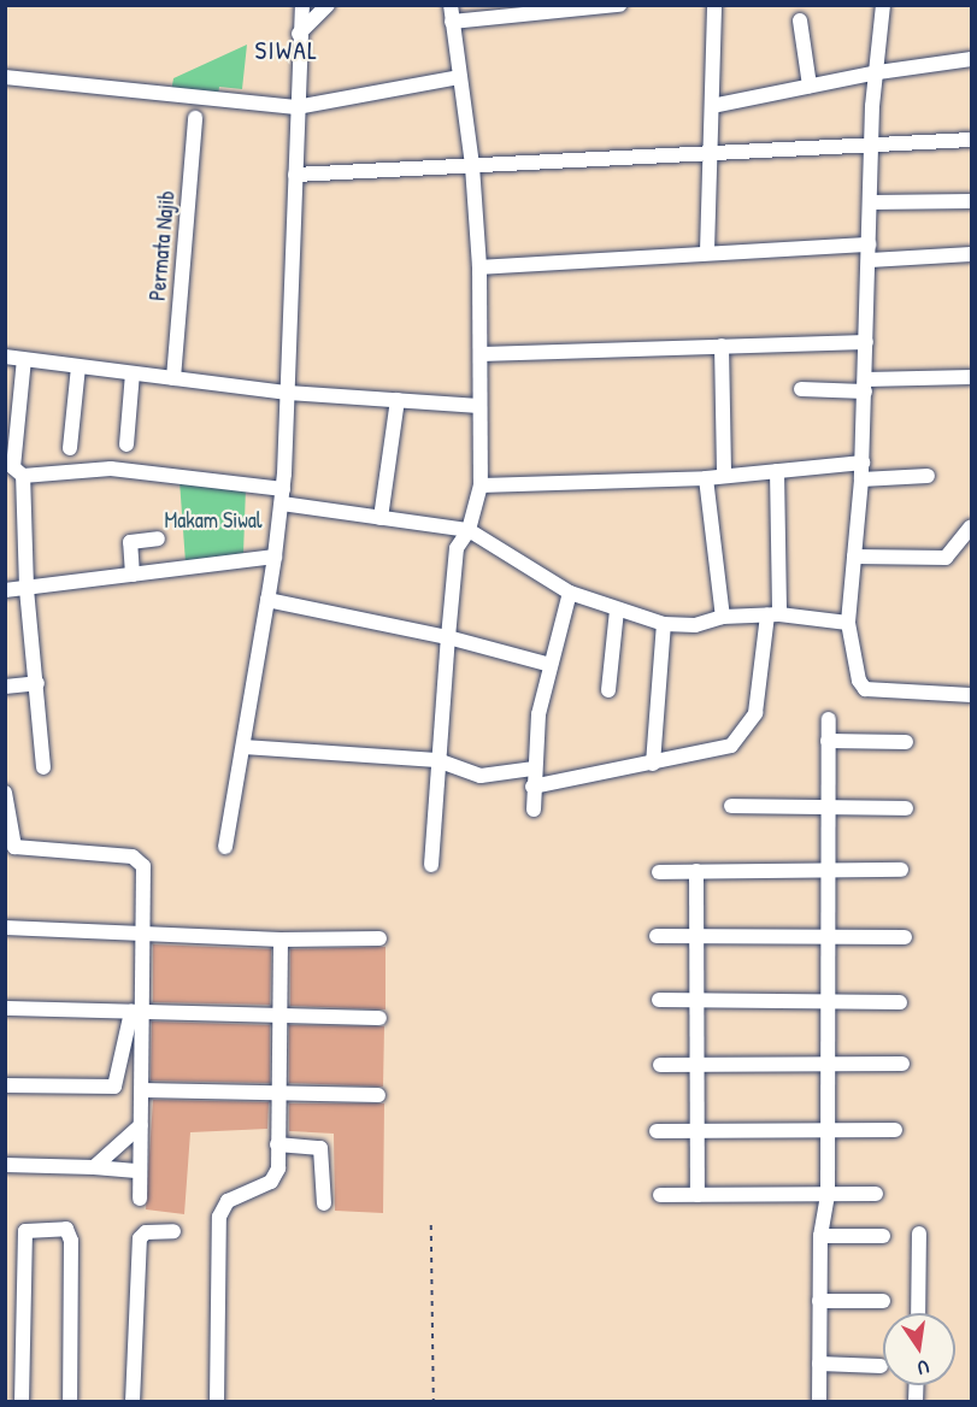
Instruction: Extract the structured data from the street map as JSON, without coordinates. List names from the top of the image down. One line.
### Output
{"streets":{"street":["Permata Najib"]},"districts":["SIWAL"],"parks":["Makam Siwal"],"north":"bottom"}
